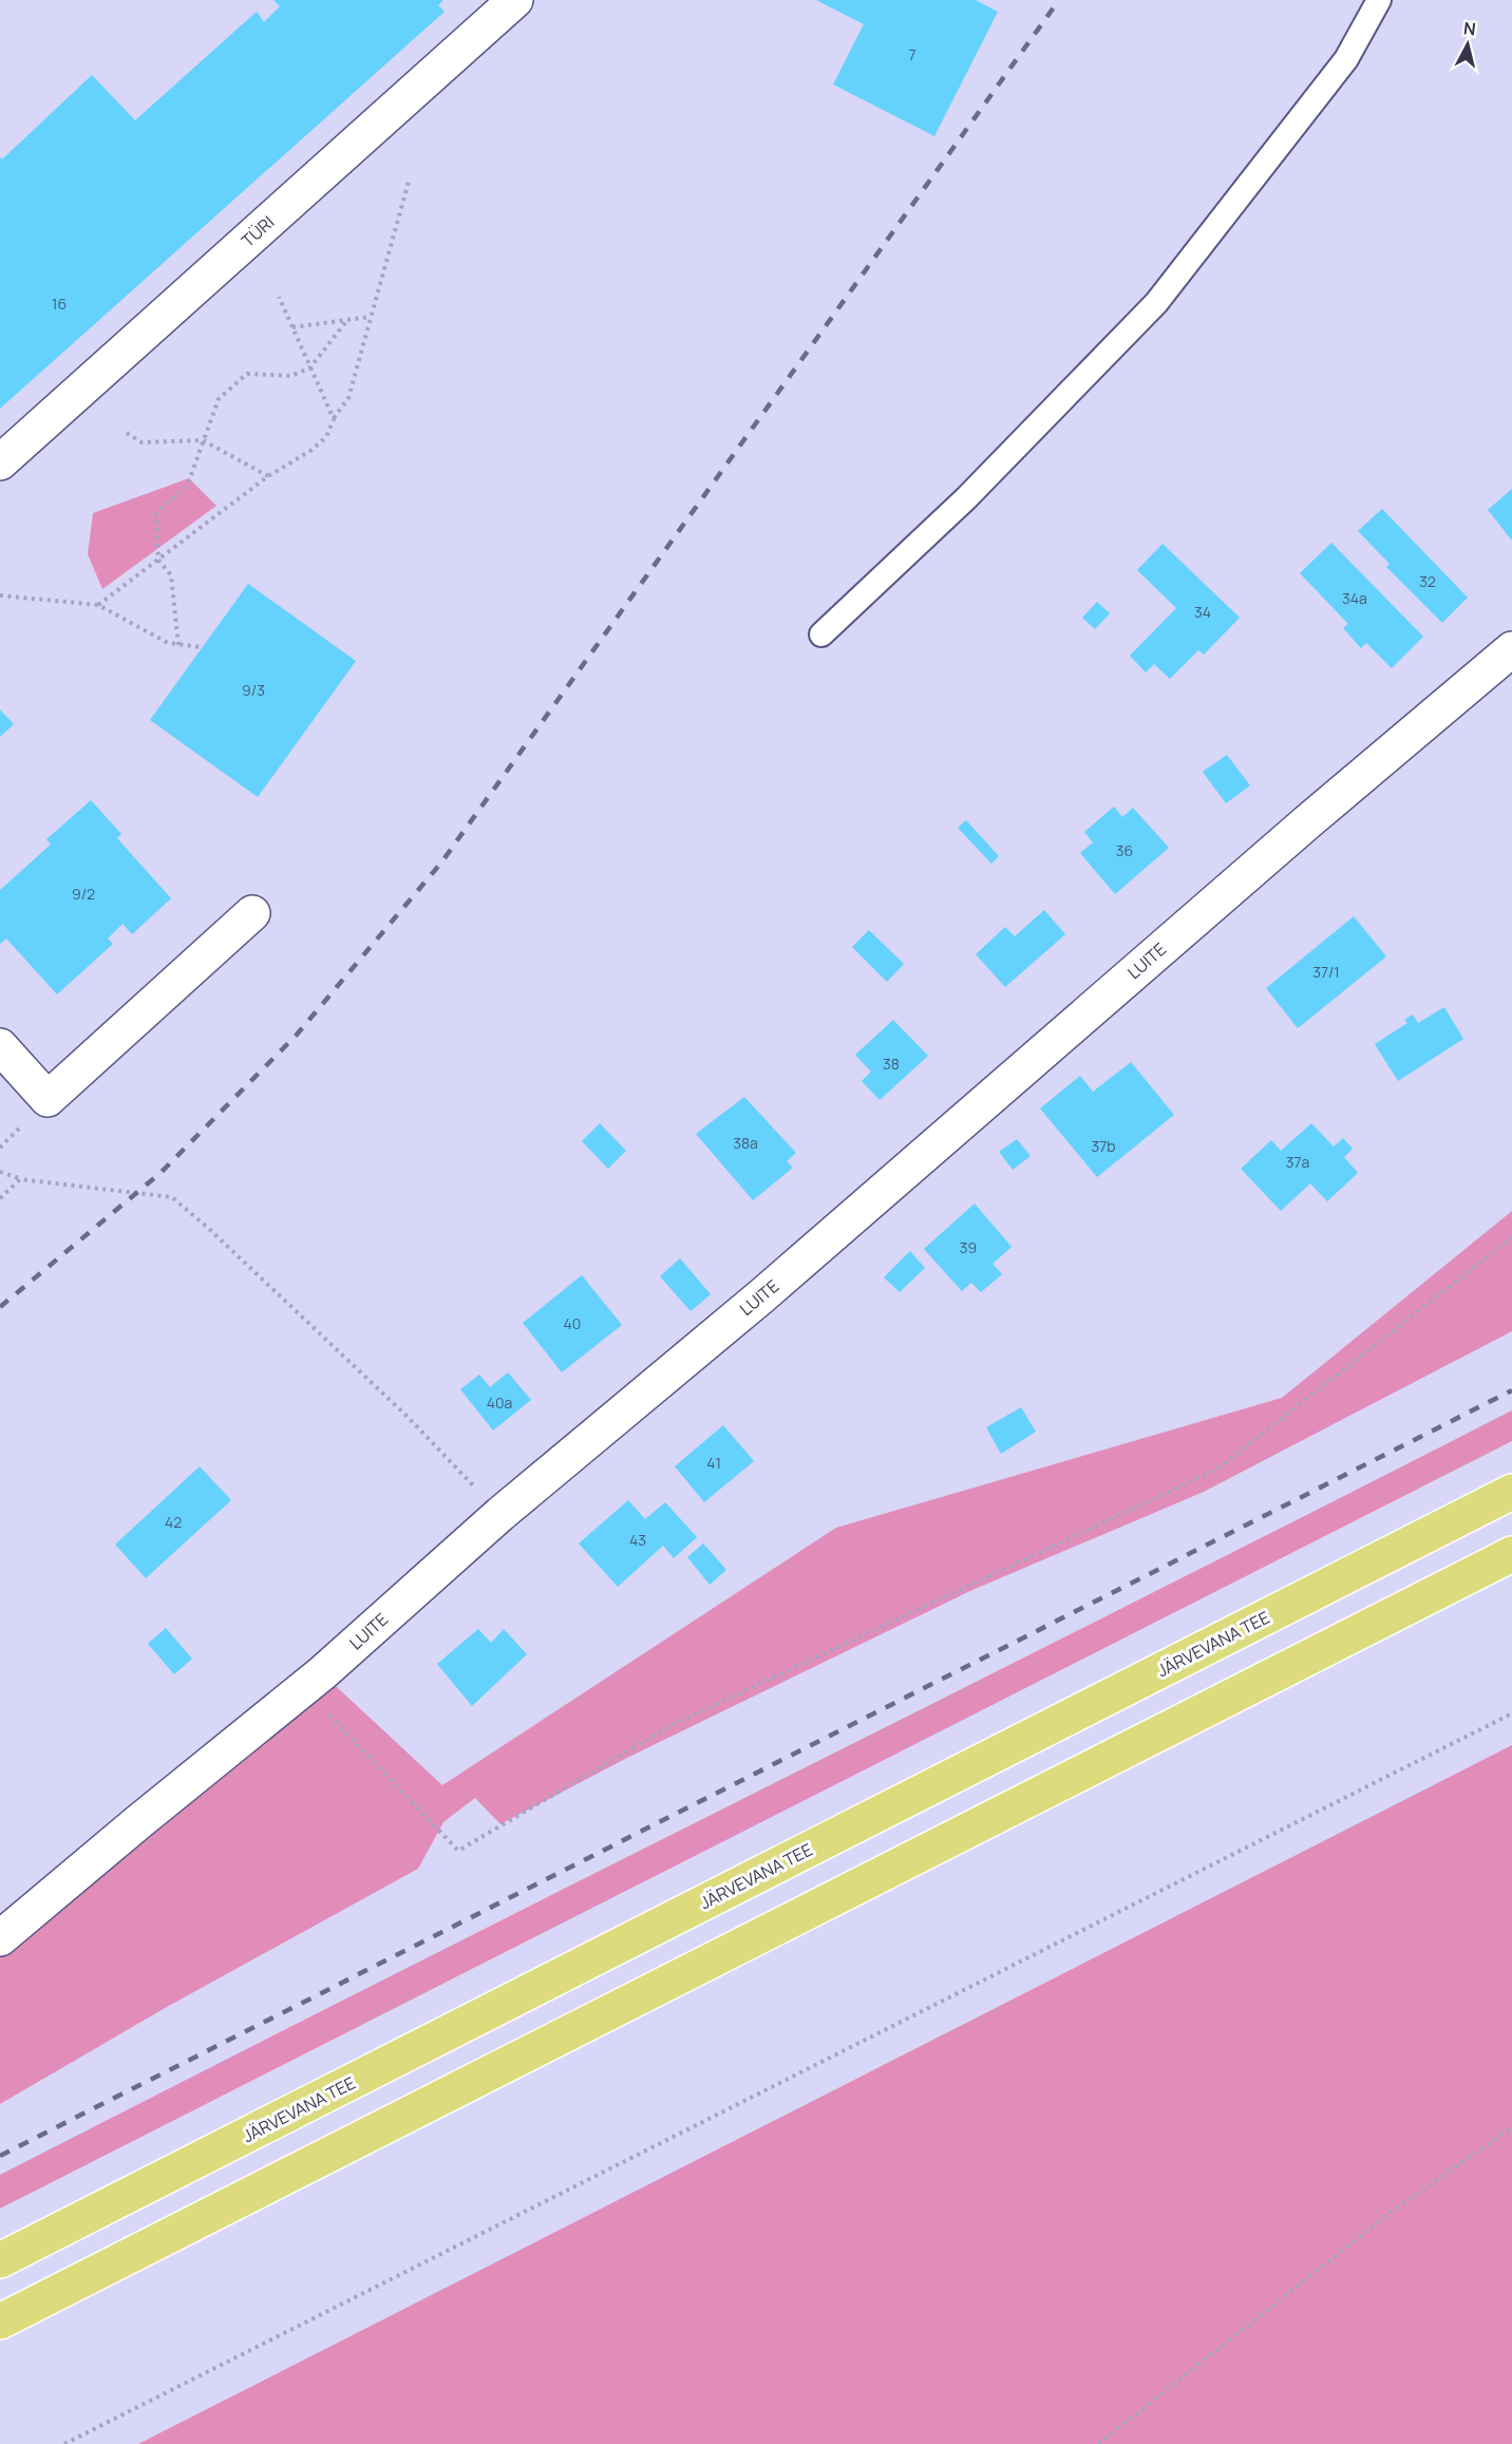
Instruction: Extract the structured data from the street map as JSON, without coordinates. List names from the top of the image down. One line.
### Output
{"streets":{"highway":["JÄRVEVANA TEE"],"street":["TÜRI","LUITE"]},"house_numbers":["7","16","32","34a","34","9/3","36","9/2","37/1","38","38a","37b","37a","39","40","40a","41","42","43"],"north":"top"}
